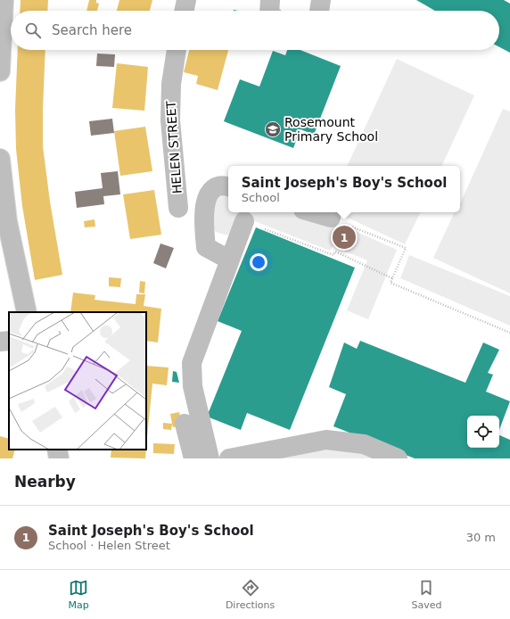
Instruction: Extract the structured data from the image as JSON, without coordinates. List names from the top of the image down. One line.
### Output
{"streets":{"main road":["HELEN STREET"]},"places":{"school or university":["Rosemount Primary School"]},"page":{"search":"Search here","popup":["Saint Joseph's Boy's School","School"],"pins":"1","heading":"Nearby","list":[{"mark":"1","name":"Saint Joseph's Boy's School","note":"School · Helen Street","value":"30 m"}],"nav":["Map","Directions","Saved"]}}
